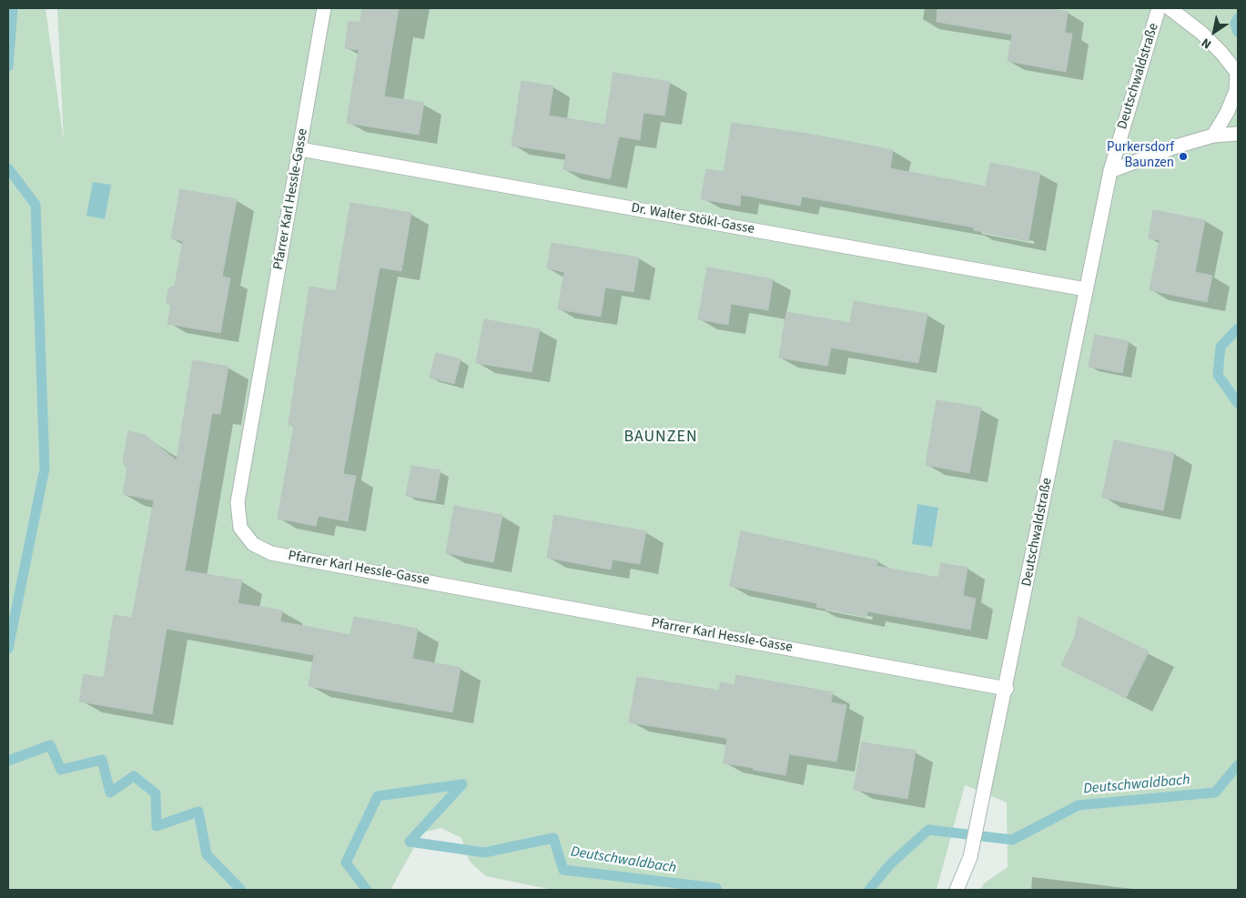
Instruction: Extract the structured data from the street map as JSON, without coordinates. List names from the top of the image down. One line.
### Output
{"streets":{"street":["Deutschwaldstraße","Pfarrer Karl Hessle-Gasse","Dr. Walter Stökl-Gasse"]},"crossings":[["Deutschwaldstraße","Pfarrer Karl Hessle-Gasse"],["Deutschwaldstraße","Dr. Walter Stökl-Gasse"],["Pfarrer Karl Hessle-Gasse","Dr. Walter Stökl-Gasse"]],"districts":["BAUNZEN"],"water":["Deutschwaldbach"],"places":["Purkersdorf Baunzen"],"north":"bottom left"}
